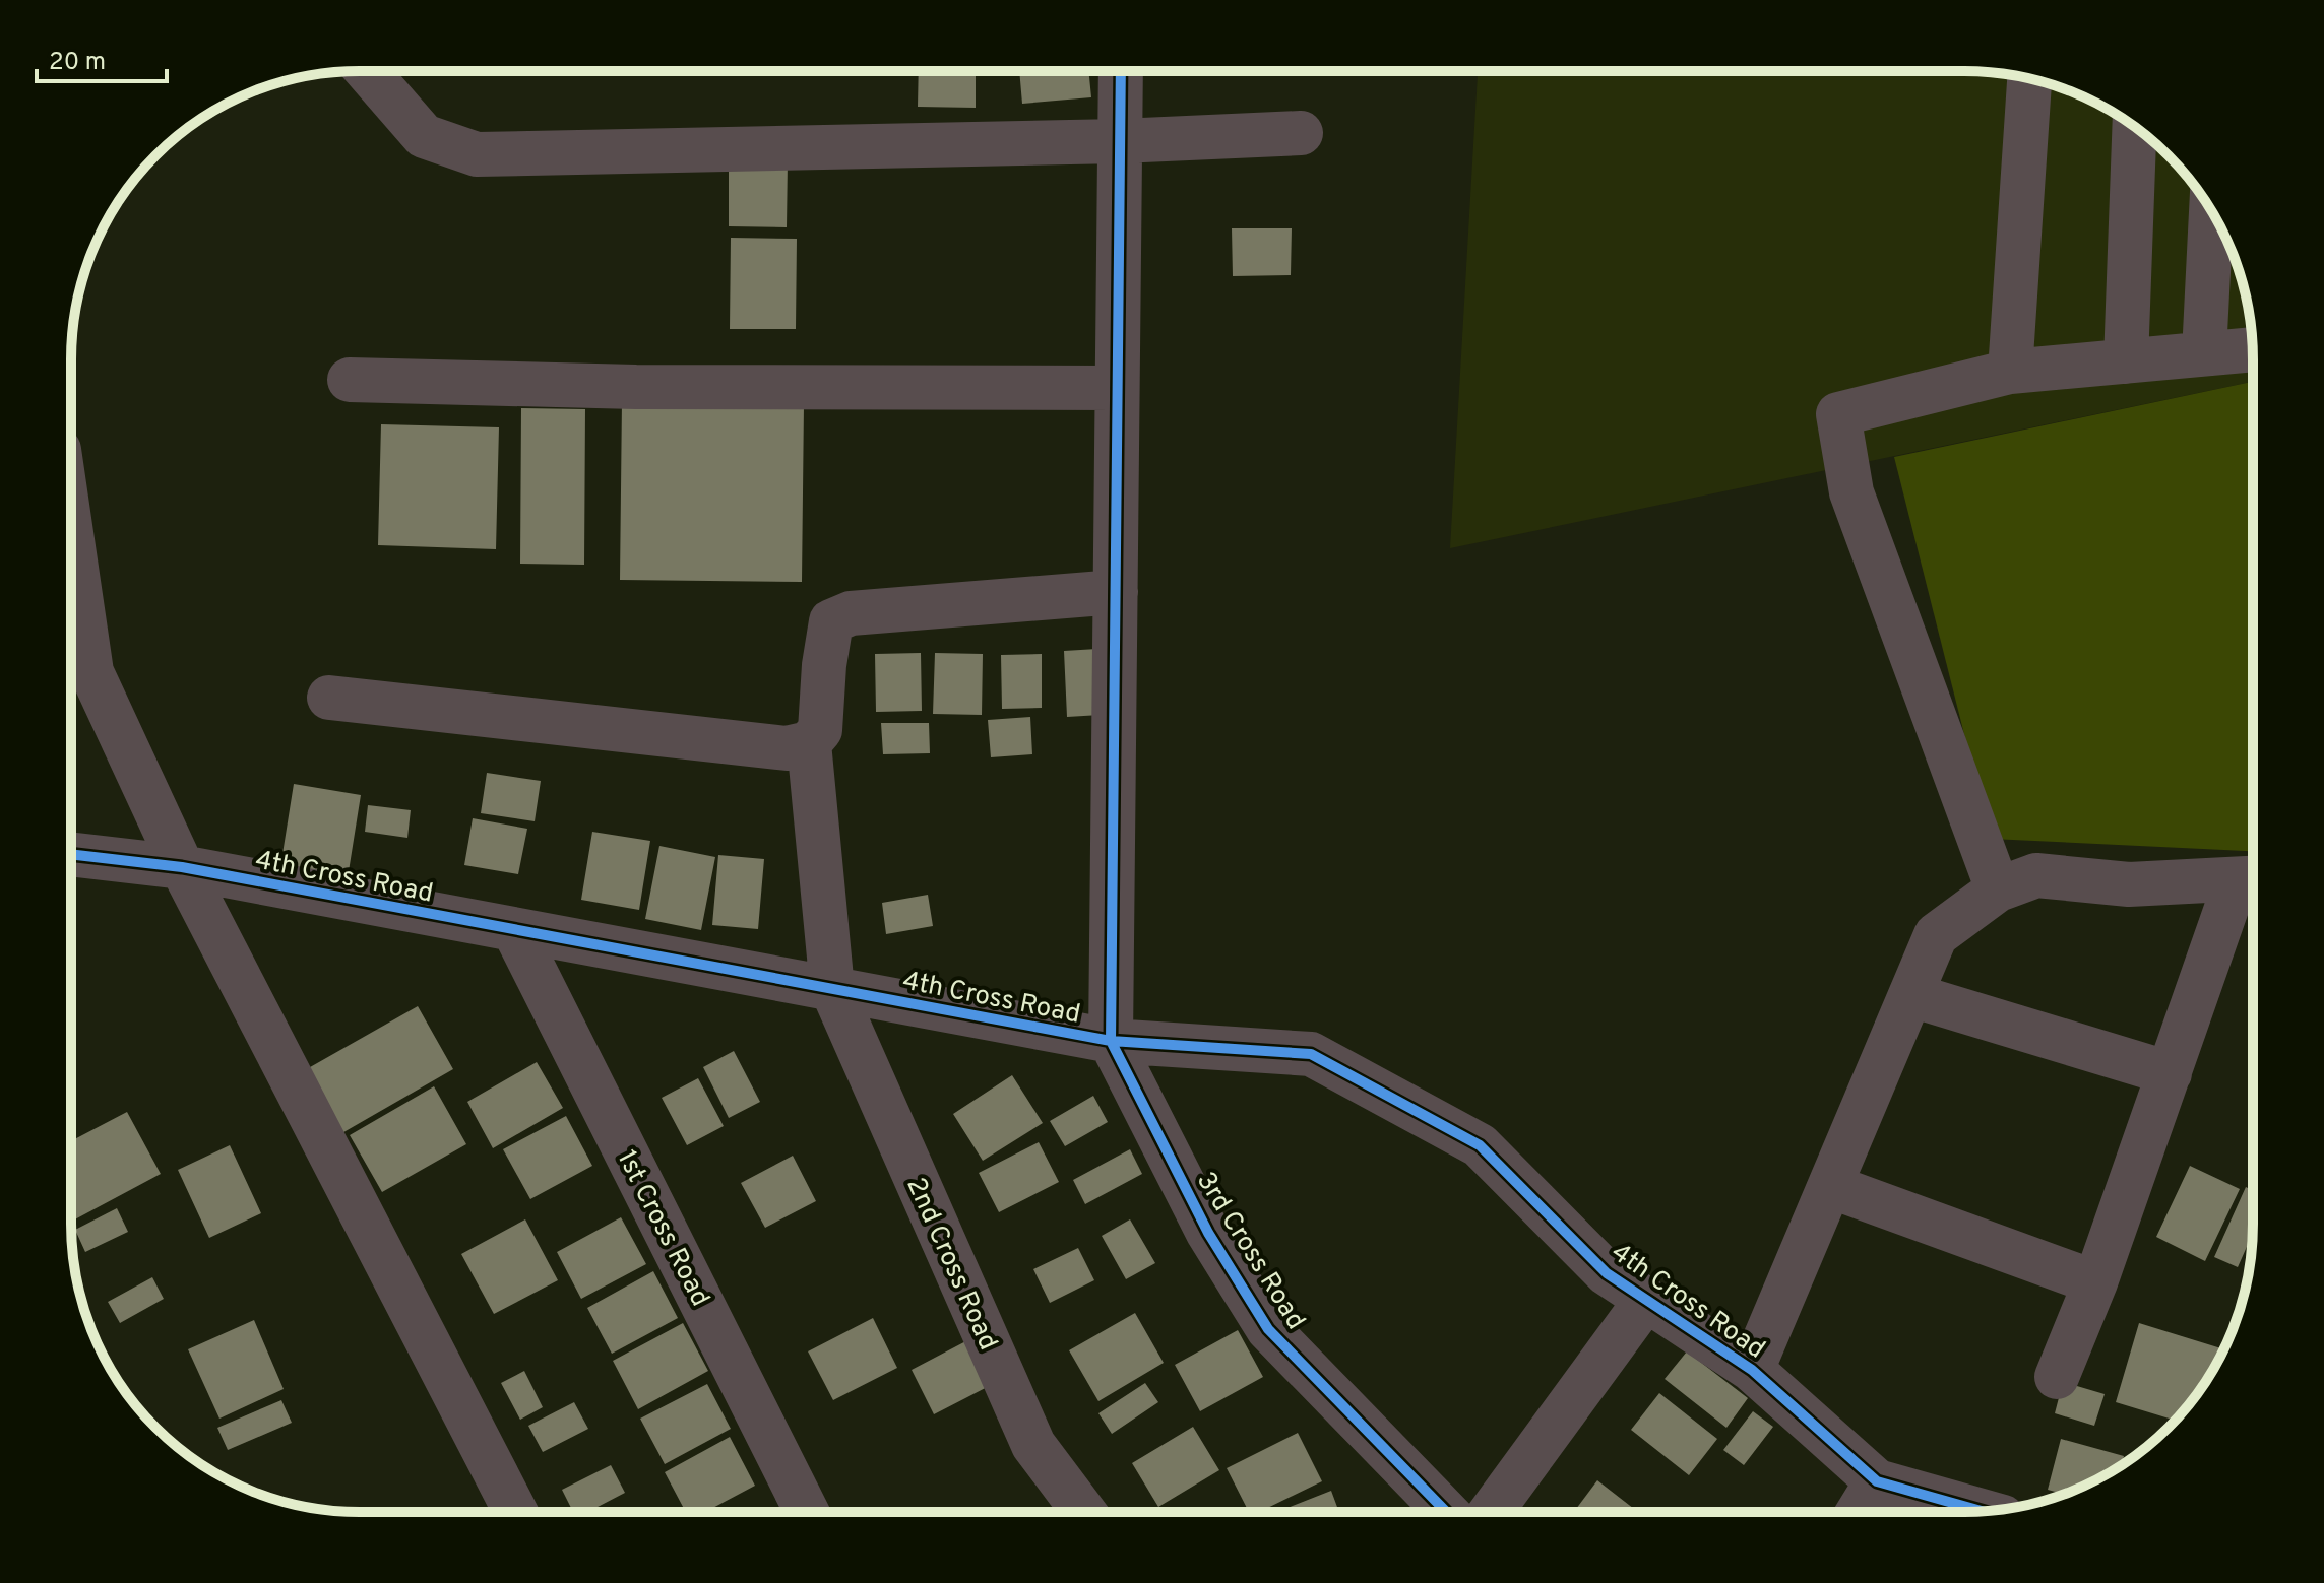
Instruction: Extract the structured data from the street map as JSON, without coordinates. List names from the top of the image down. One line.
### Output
{"streets":{"street":["4th Cross Road","1st Cross Road","3rd Cross Road","2nd Cross Road"]},"crossings":[["4th Cross Road","1st Cross Road"],["4th Cross Road","3rd Cross Road"],["4th Cross Road","2nd Cross Road"]],"scale_bar":"20 m"}
